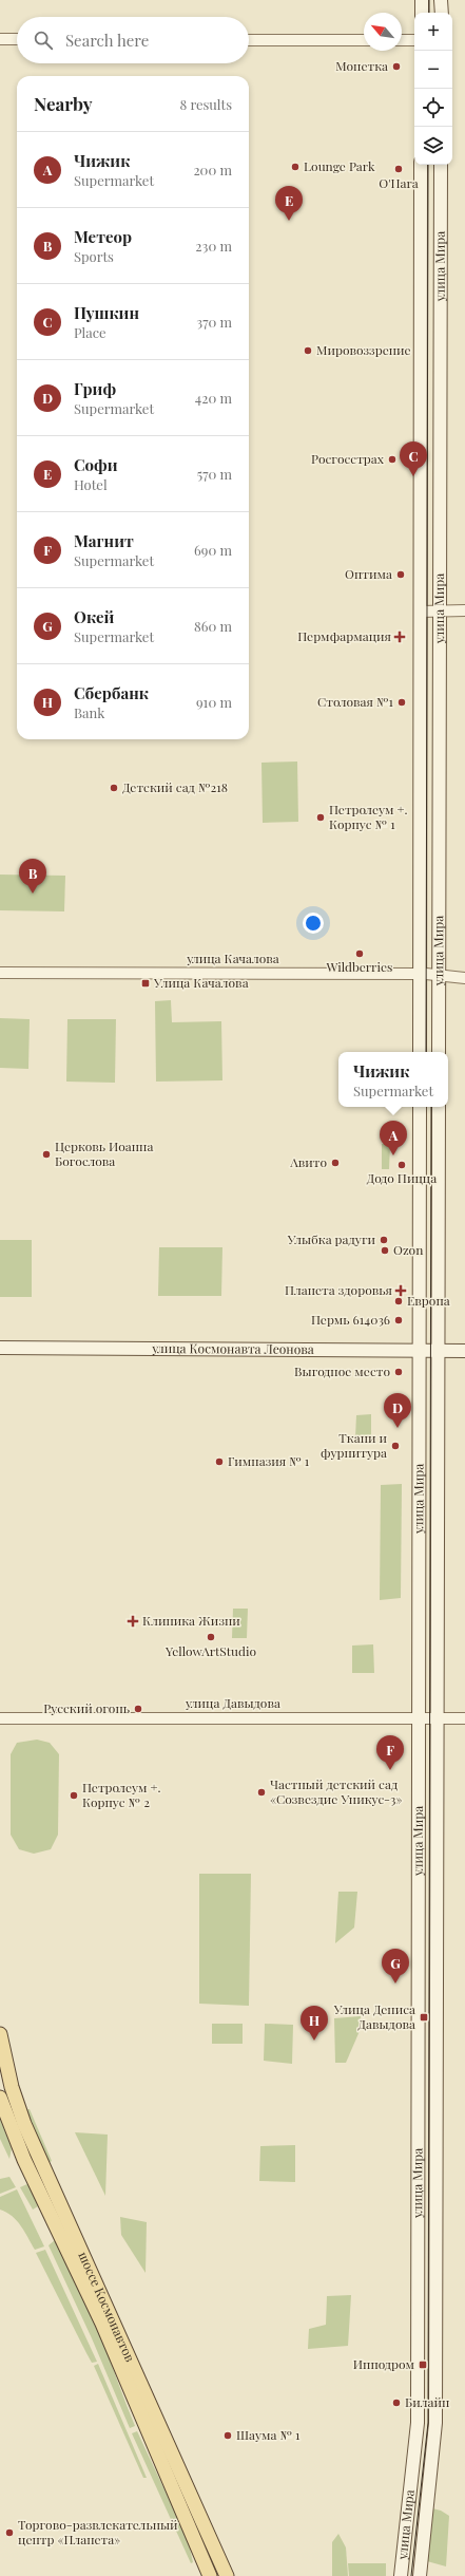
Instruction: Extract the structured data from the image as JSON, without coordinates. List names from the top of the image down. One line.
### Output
{"streets":{"main road":["улица Мира","улица Космонавта Леонова","шоссе Космонавтов"],"street":["улица Качалова","улица Давыдова"]},"crossings":[["улица Мира","улица Качалова"],["улица Мира","улица Космонавта Леонова"],["улица Мира","улица Давыдова"]],"places":{"other":["Монетка","Lounge Park","O'Hara","Мировоззрение","Росгосстрах","Оптима","Столовая №1","Детский сад №218","Петролеум +. Корпус № 1","Wildberries","Церковь Иоанна Богослова","Авито","Додо Пицца","Улыбка радуги","Ozon","Европа","Пермь 614036","Выгодное место","Ткани и фурнитура","Гимназия № 1","YellowArtStudio","Русский огонь","Частный детский сад «Созвездие Уникус-3»","Петролеум +. Корпус № 2","Билайн","Шаума № 1","Торгово-развлекательный центр «Планета»"],"health":["Пермфармация","Планета здоровья","Клиника Жизни"],"transit":["Улица Качалова","Улица Дениса Давыдова","Ипподром"]},"north":"top left","page":{"map_buttons":["+","−"],"search":"Search here","heading":["Nearby","8 results"],"list":[{"mark":"A","name":"Чижик","note":"Supermarket","value":"200 m"},{"mark":"B","name":"Метеор","note":"Sports","value":"230 m"},{"mark":"C","name":"Пушкин","note":"Place","value":"370 m"},{"mark":"D","name":"Гриф","note":"Supermarket","value":"420 m"},{"mark":"E","name":"Софи","note":"Hotel","value":"570 m"},{"mark":"F","name":"Магнит","note":"Supermarket","value":"690 m"},{"mark":"G","name":"Окей","note":"Supermarket","value":"860 m"},{"mark":"H","name":"Сбербанк","note":"Bank","value":"910 m"}],"pins":["E","C","B","A","D","F","G","H"],"popup":["Чижик","Supermarket"]}}
